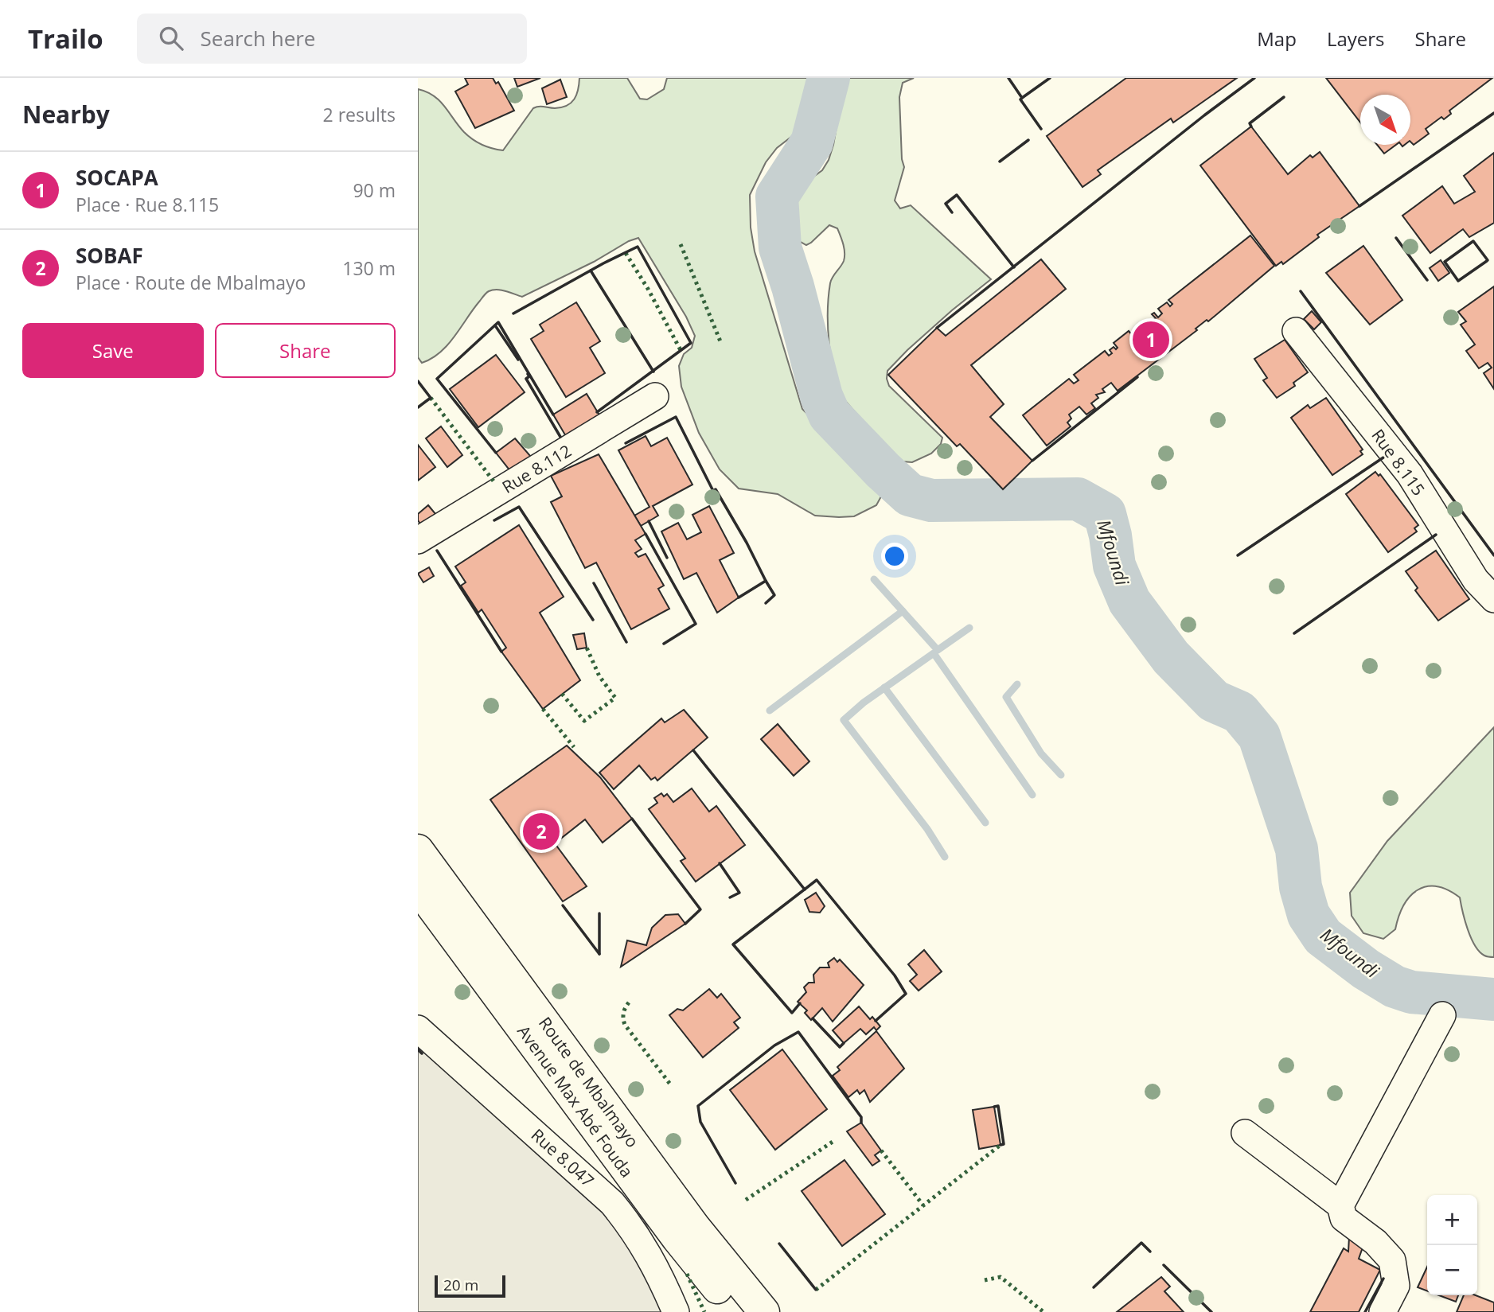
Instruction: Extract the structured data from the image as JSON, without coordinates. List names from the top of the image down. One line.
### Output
{"streets":{"highway":["Route de Mbalmayo","Avenue Max Abé Fouda"],"street":["Rue 8.115","Rue 8.112","Rue 8.047"]},"water":["Mfoundi"],"scale_bar":"20 m","north":"bottom right","page":{"header":"Trailo","search":"Search here","nav":["Map","Layers","Share"],"heading":["Nearby","2 results"],"list":[{"mark":"1","name":"SOCAPA","note":"Place · Rue 8.115","value":"90 m"},{"mark":"2","name":"SOBAF","note":"Place · Route de Mbalmayo","value":"130 m"}],"buttons":["Save","Share"],"pins":["1","2"],"map_buttons":["+","−"],"scale":"20 m"}}
